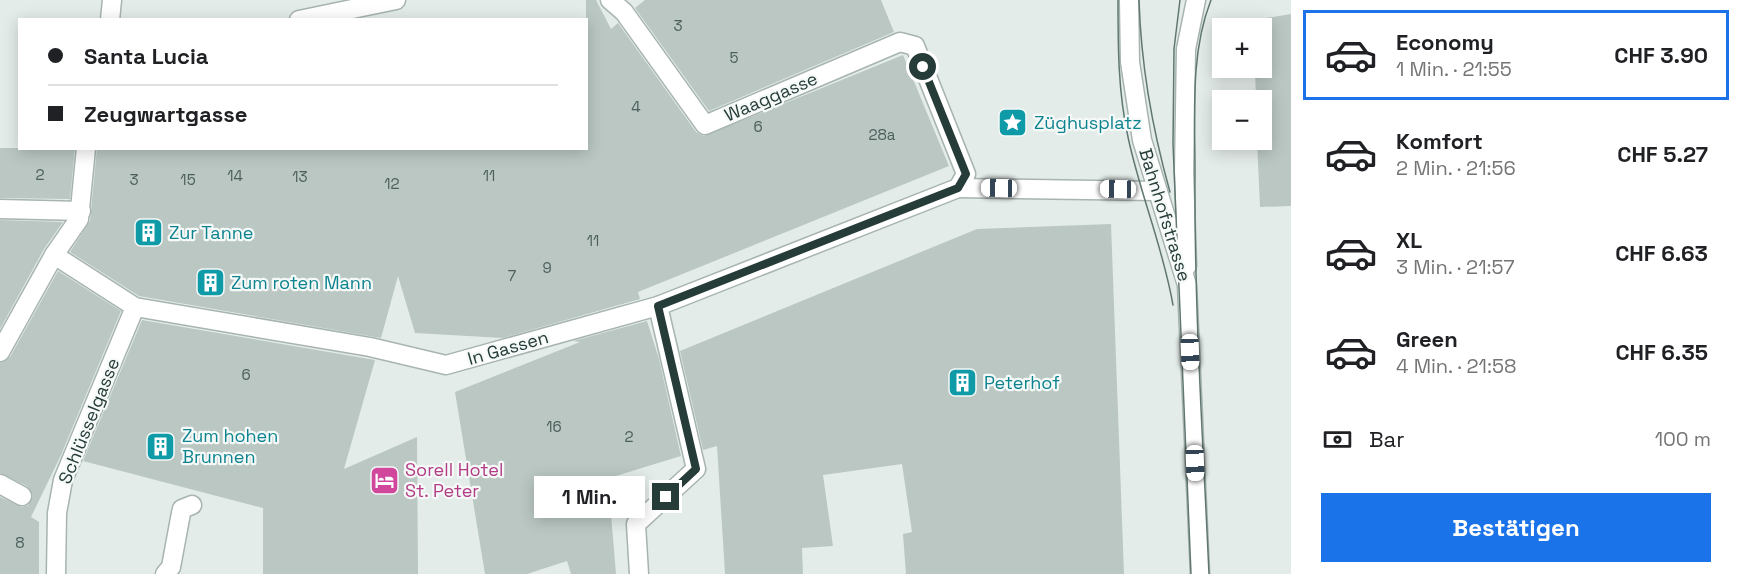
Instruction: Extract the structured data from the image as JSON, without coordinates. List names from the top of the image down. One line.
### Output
{"streets":{"street":["Waaggasse","Bahnhofstrasse","In Gassen","Schlüsselgasse"]},"crossings":[["Waaggasse","In Gassen"],["In Gassen","Schlüsselgasse"]],"places":{"place":["Züghusplatz"],"building":["Zur Tanne","Zum roten Mann","Peterhof","Zum hohen Brunnen"],"hotel":["Sorell Hotel St. Peter"]},"house_numbers":["3","5","4","6","28a","2","14","11","13","3","15","12","11","9","7","6","16","2","8"],"page":{"list":[{"name":"Economy","note":"1 Min. · 21:55","value":"CHF 3.90"},{"name":"Komfort","note":"2 Min. · 21:56","value":"CHF 5.27"},{"name":"XL","note":"3 Min. · 21:57","value":"CHF 6.63"},{"name":"Green","note":"4 Min. · 21:58","value":"CHF 6.35"}],"map_buttons":["+","−"],"banner":["Santa Lucia","Zeugwartgasse"],"pay":["Bar","100 m"],"bubble":"1 Min.","buttons":"Bestätigen"}}
